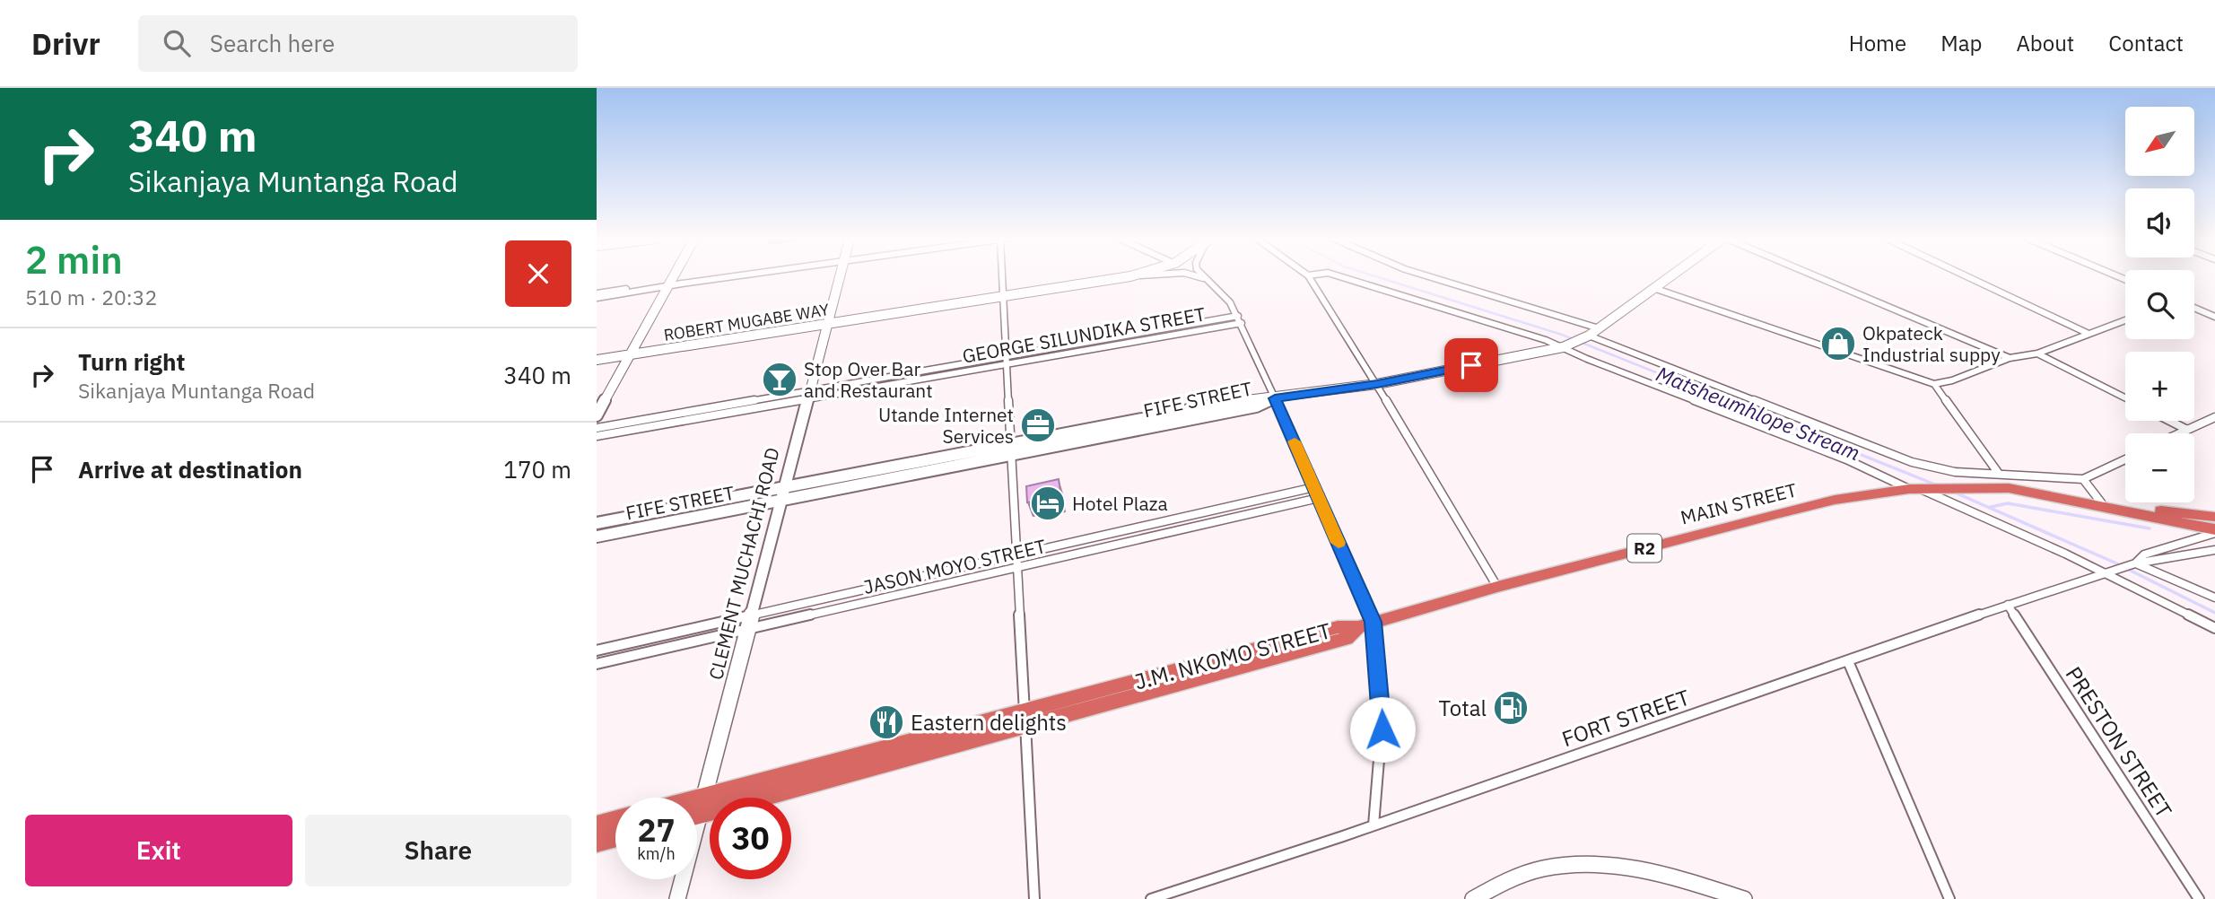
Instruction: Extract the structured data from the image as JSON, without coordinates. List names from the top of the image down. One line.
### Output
{"streets":{"highway":["MAIN STREET","R2","J.M. NKOMO STREET"],"street":["ROBERT MUGABE WAY","GEORGE SILUNDIKA STREET","FIFE STREET","CLEMENT MUCHACHI ROAD","JASON MOYO STREET","FORT STREET","PRESTON STREET"]},"crossings":[["ROBERT MUGABE WAY","CLEMENT MUCHACHI ROAD"],["GEORGE SILUNDIKA STREET","CLEMENT MUCHACHI ROAD"],["FIFE STREET","CLEMENT MUCHACHI ROAD"],["MAIN STREET","R2"],["MAIN STREET","J.M. NKOMO STREET"],["CLEMENT MUCHACHI ROAD","JASON MOYO STREET"],["CLEMENT MUCHACHI ROAD","J.M. NKOMO STREET"],["FORT STREET","PRESTON STREET"]],"water":["Matsheumhlope Stream"],"places":{"shop":["Okpateck Industrial suppy"],"bar":["Stop Over Bar and Restaurant"],"office":["Utande Internet Services"],"hotel":["Hotel Plaza"],"fuel station":["Total"],"restaurant":["Eastern delights"]},"north":"bottom left","page":{"header":"Drivr","search":"Search here","nav":["Home","Map","About","Contact"],"turn":["340 m","Sikanjaya Muntanga Road"],"map_buttons":["+","−"],"heading":["2 min","510 m · 20:32"],"list":[{"name":"Turn right","note":"Sikanjaya Muntanga Road","value":"340 m"},{"name":"Arrive at destination","value":"170 m"}],"speed":"27 km/h","limit":"30","buttons":["Exit","Share"]}}
